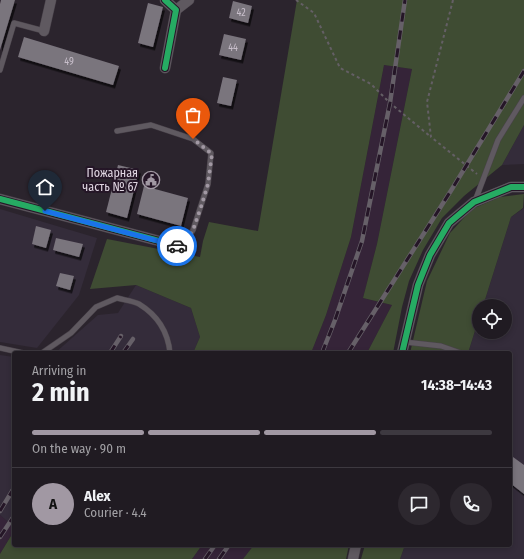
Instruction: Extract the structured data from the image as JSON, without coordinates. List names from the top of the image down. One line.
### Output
{"places":{"public building":["Пожарная часть № 67"]},"house_numbers":["42","44","49"],"page":{"heading":["2 min","Arriving in","14:38–14:43"],"panel":["Alex","Courier · 4.4"],"bar":"On the way · 90 m","round":"A"}}
